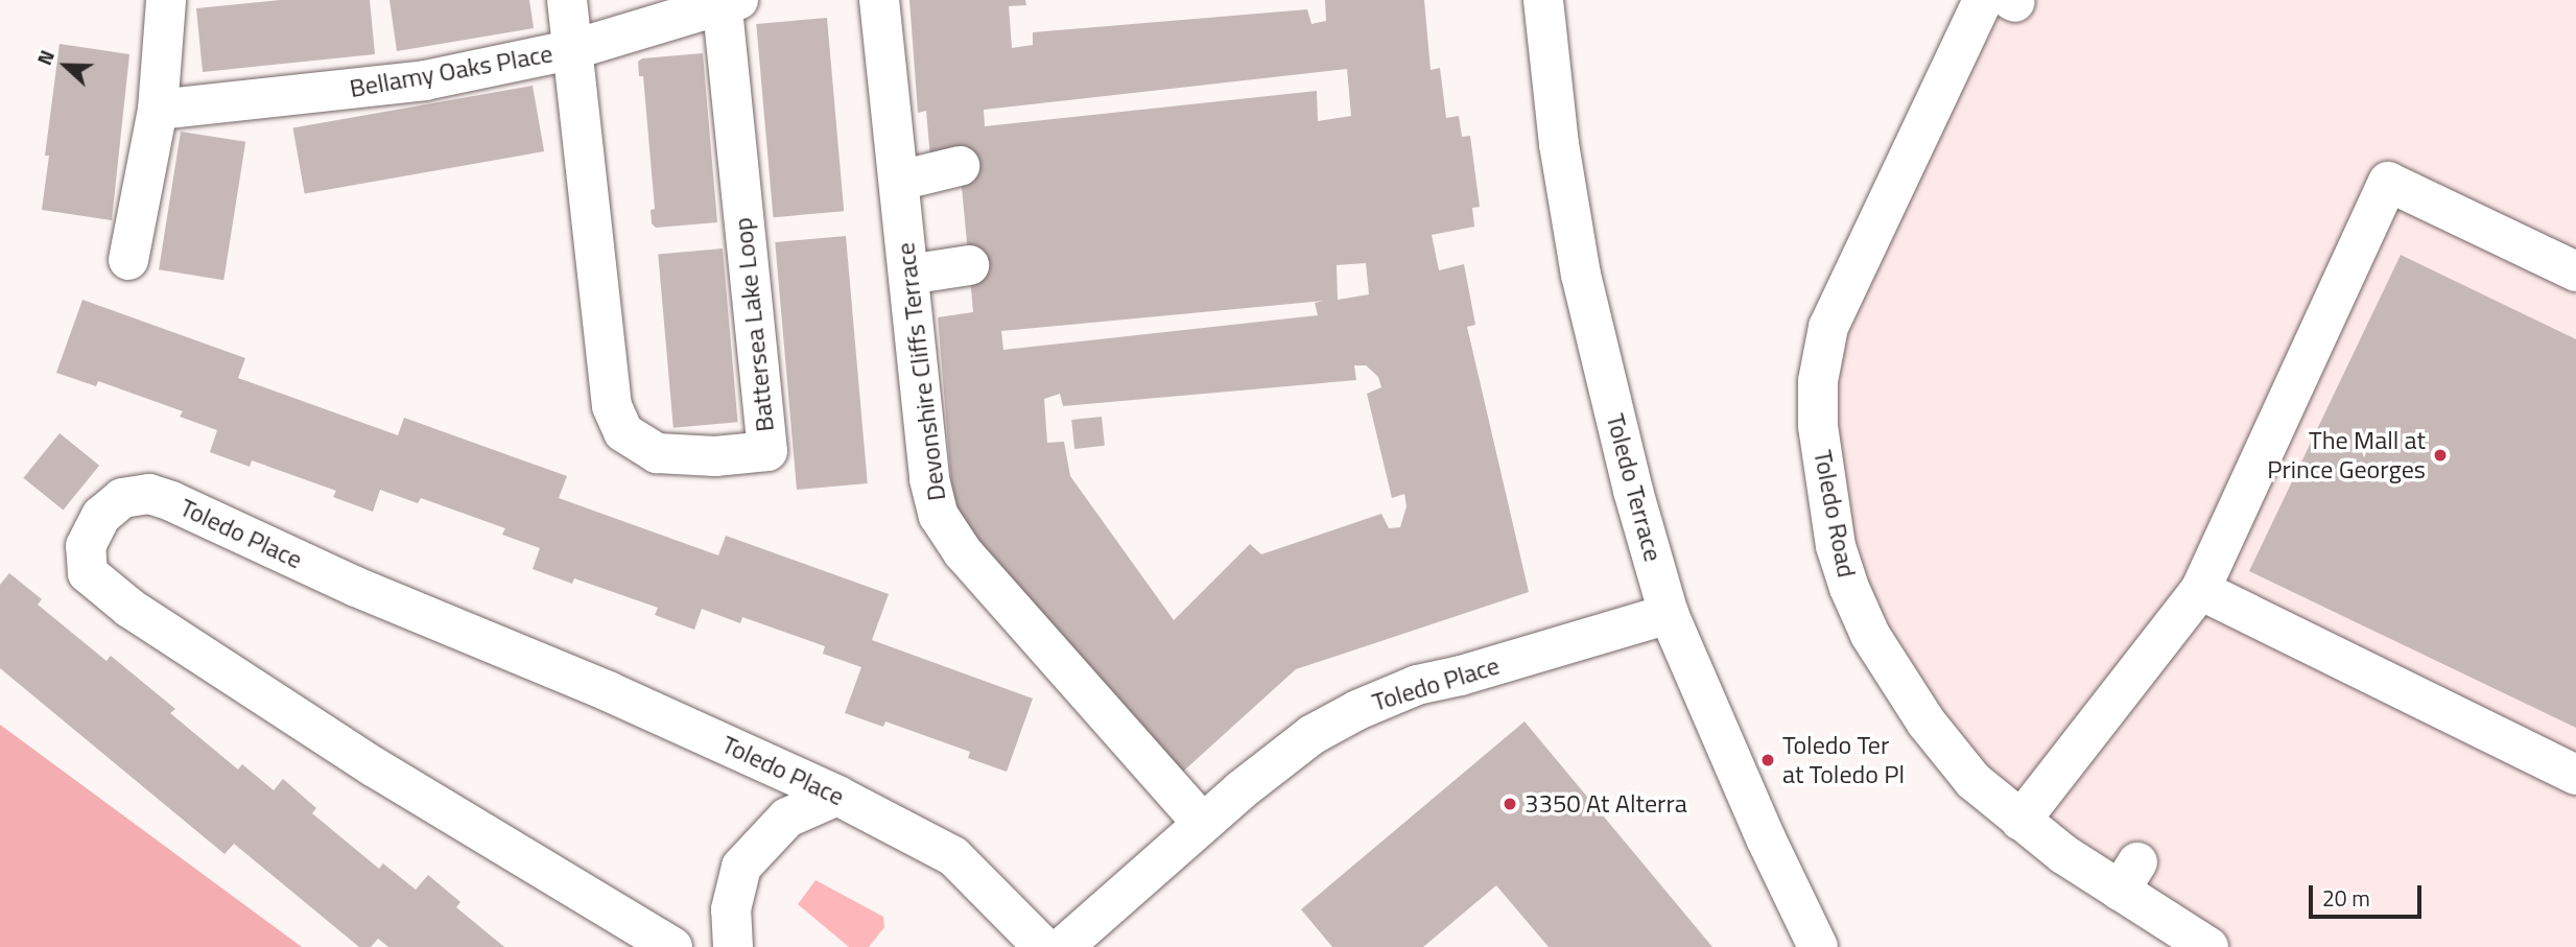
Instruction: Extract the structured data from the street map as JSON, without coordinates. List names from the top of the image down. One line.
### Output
{"streets":{"street":["Bellamy Oaks Place","Battersea Lake Loop","Devonshire Cliffs Terrace","Toledo Terrace","Toledo Road","Toledo Place"]},"crossings":[["Bellamy Oaks Place","Battersea Lake Loop"],["Devonshire Cliffs Terrace","Toledo Place"],["Toledo Terrace","Toledo Place"]],"places":["The Mall at Prince Georges","Toledo Ter at Toledo Pl","3350 At Alterra"],"scale_bar":"20 m","north":"left"}
